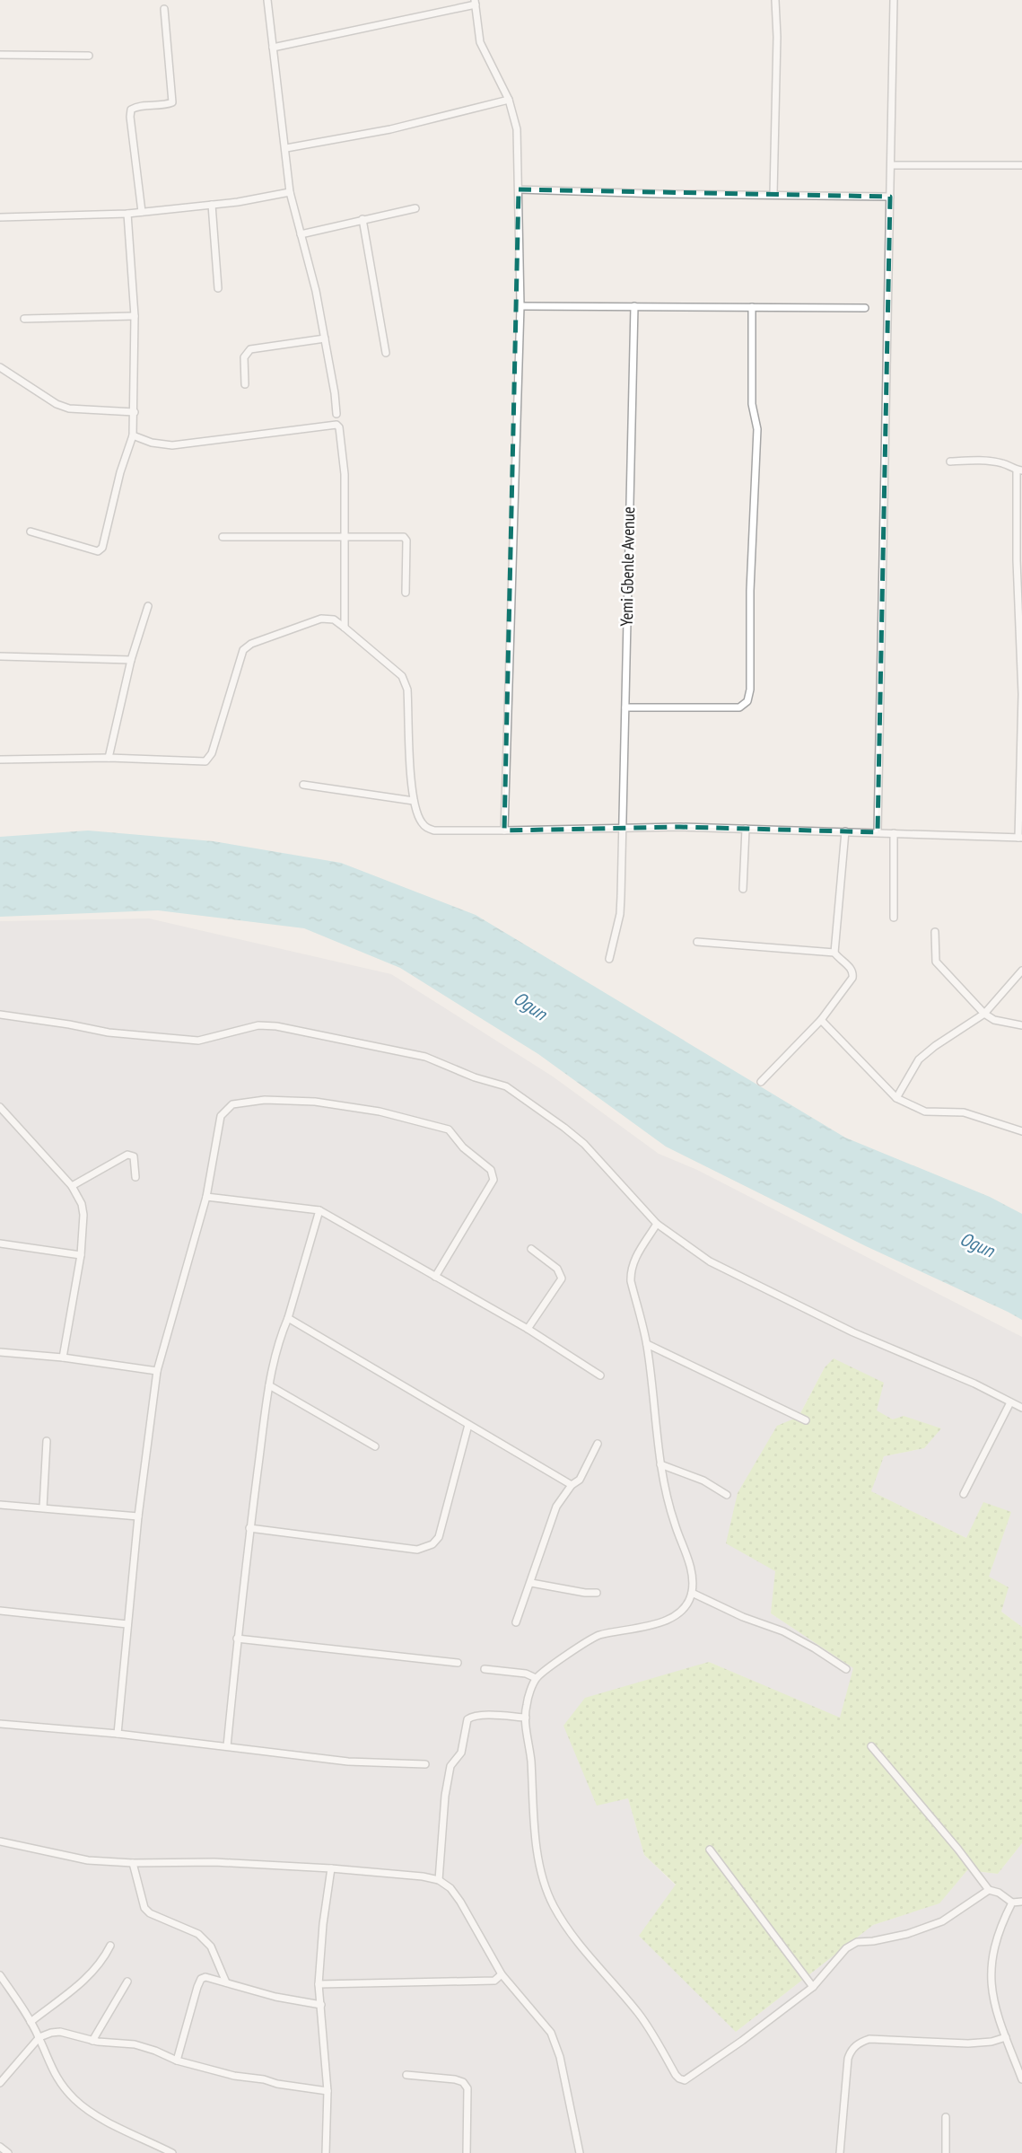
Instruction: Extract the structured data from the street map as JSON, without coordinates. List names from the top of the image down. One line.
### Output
{"streets":{"street":["Yemi Gbenle Avenue"]},"water":["Ogun"]}
